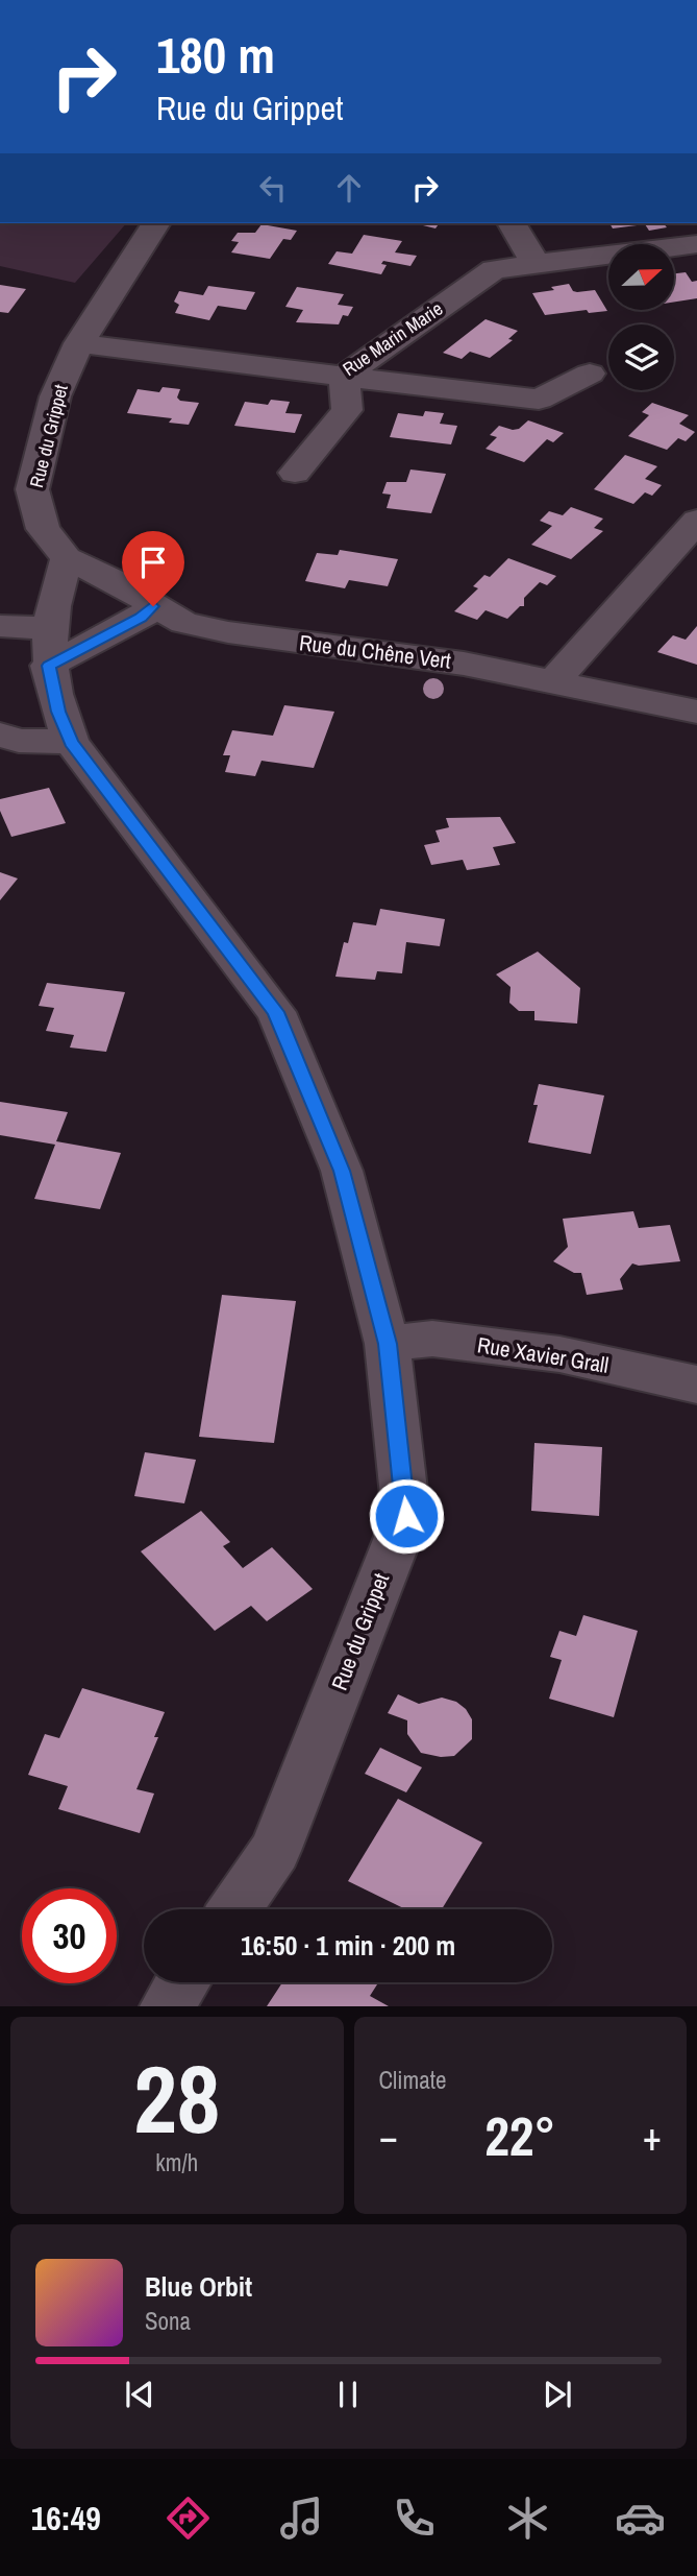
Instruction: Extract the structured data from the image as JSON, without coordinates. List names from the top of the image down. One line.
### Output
{"streets":{"street":["Rue Marin Marie","Rue du Grippet","Rue du Chêne Vert","Rue Xavier Grall"]},"crossings":[["Rue Marin Marie","Rue du Grippet"],["Rue du Grippet","Rue du Chêne Vert"],["Rue du Grippet","Rue Xavier Grall"]],"north":"right","page":{"turn":["180 m","Rue du Grippet"],"limit":"30","trip":"16:50 · 1 min · 200 m","tile":[["28","km/h"],"Climate"],"heat":["−","22°","+"],"song":["Blue Orbit","Sona"],"tabs":"16:49"}}
